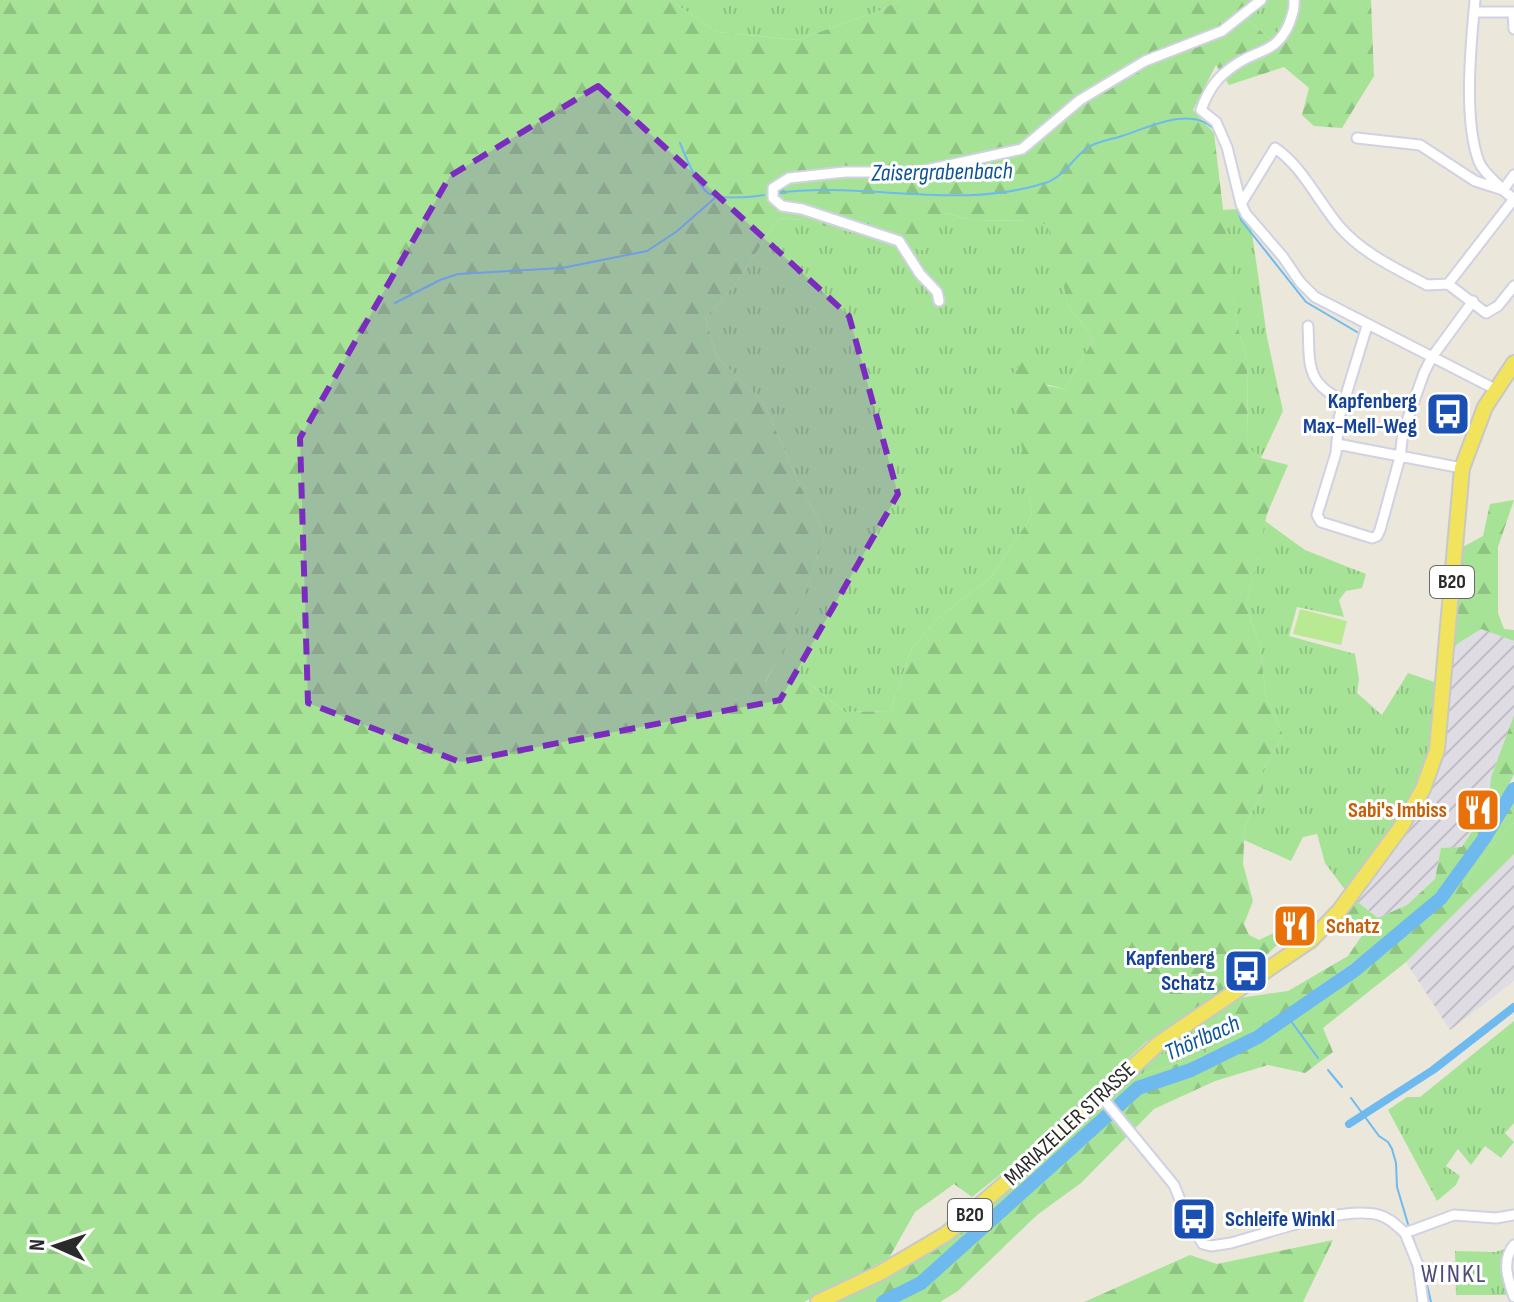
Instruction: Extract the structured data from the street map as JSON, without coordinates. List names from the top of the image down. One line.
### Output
{"streets":{"main road":["B20","MARIAZELLER STRASSE"]},"districts":["WINKL"],"water":["Zaisergrabenbach","Thörlbach"],"places":{"bus stop":["Kapfenberg Max-Mell-Weg","Kapfenberg Schatz","Schleife Winkl"],"restaurant":["Sabi's Imbiss","Schatz"]},"north":"left"}
